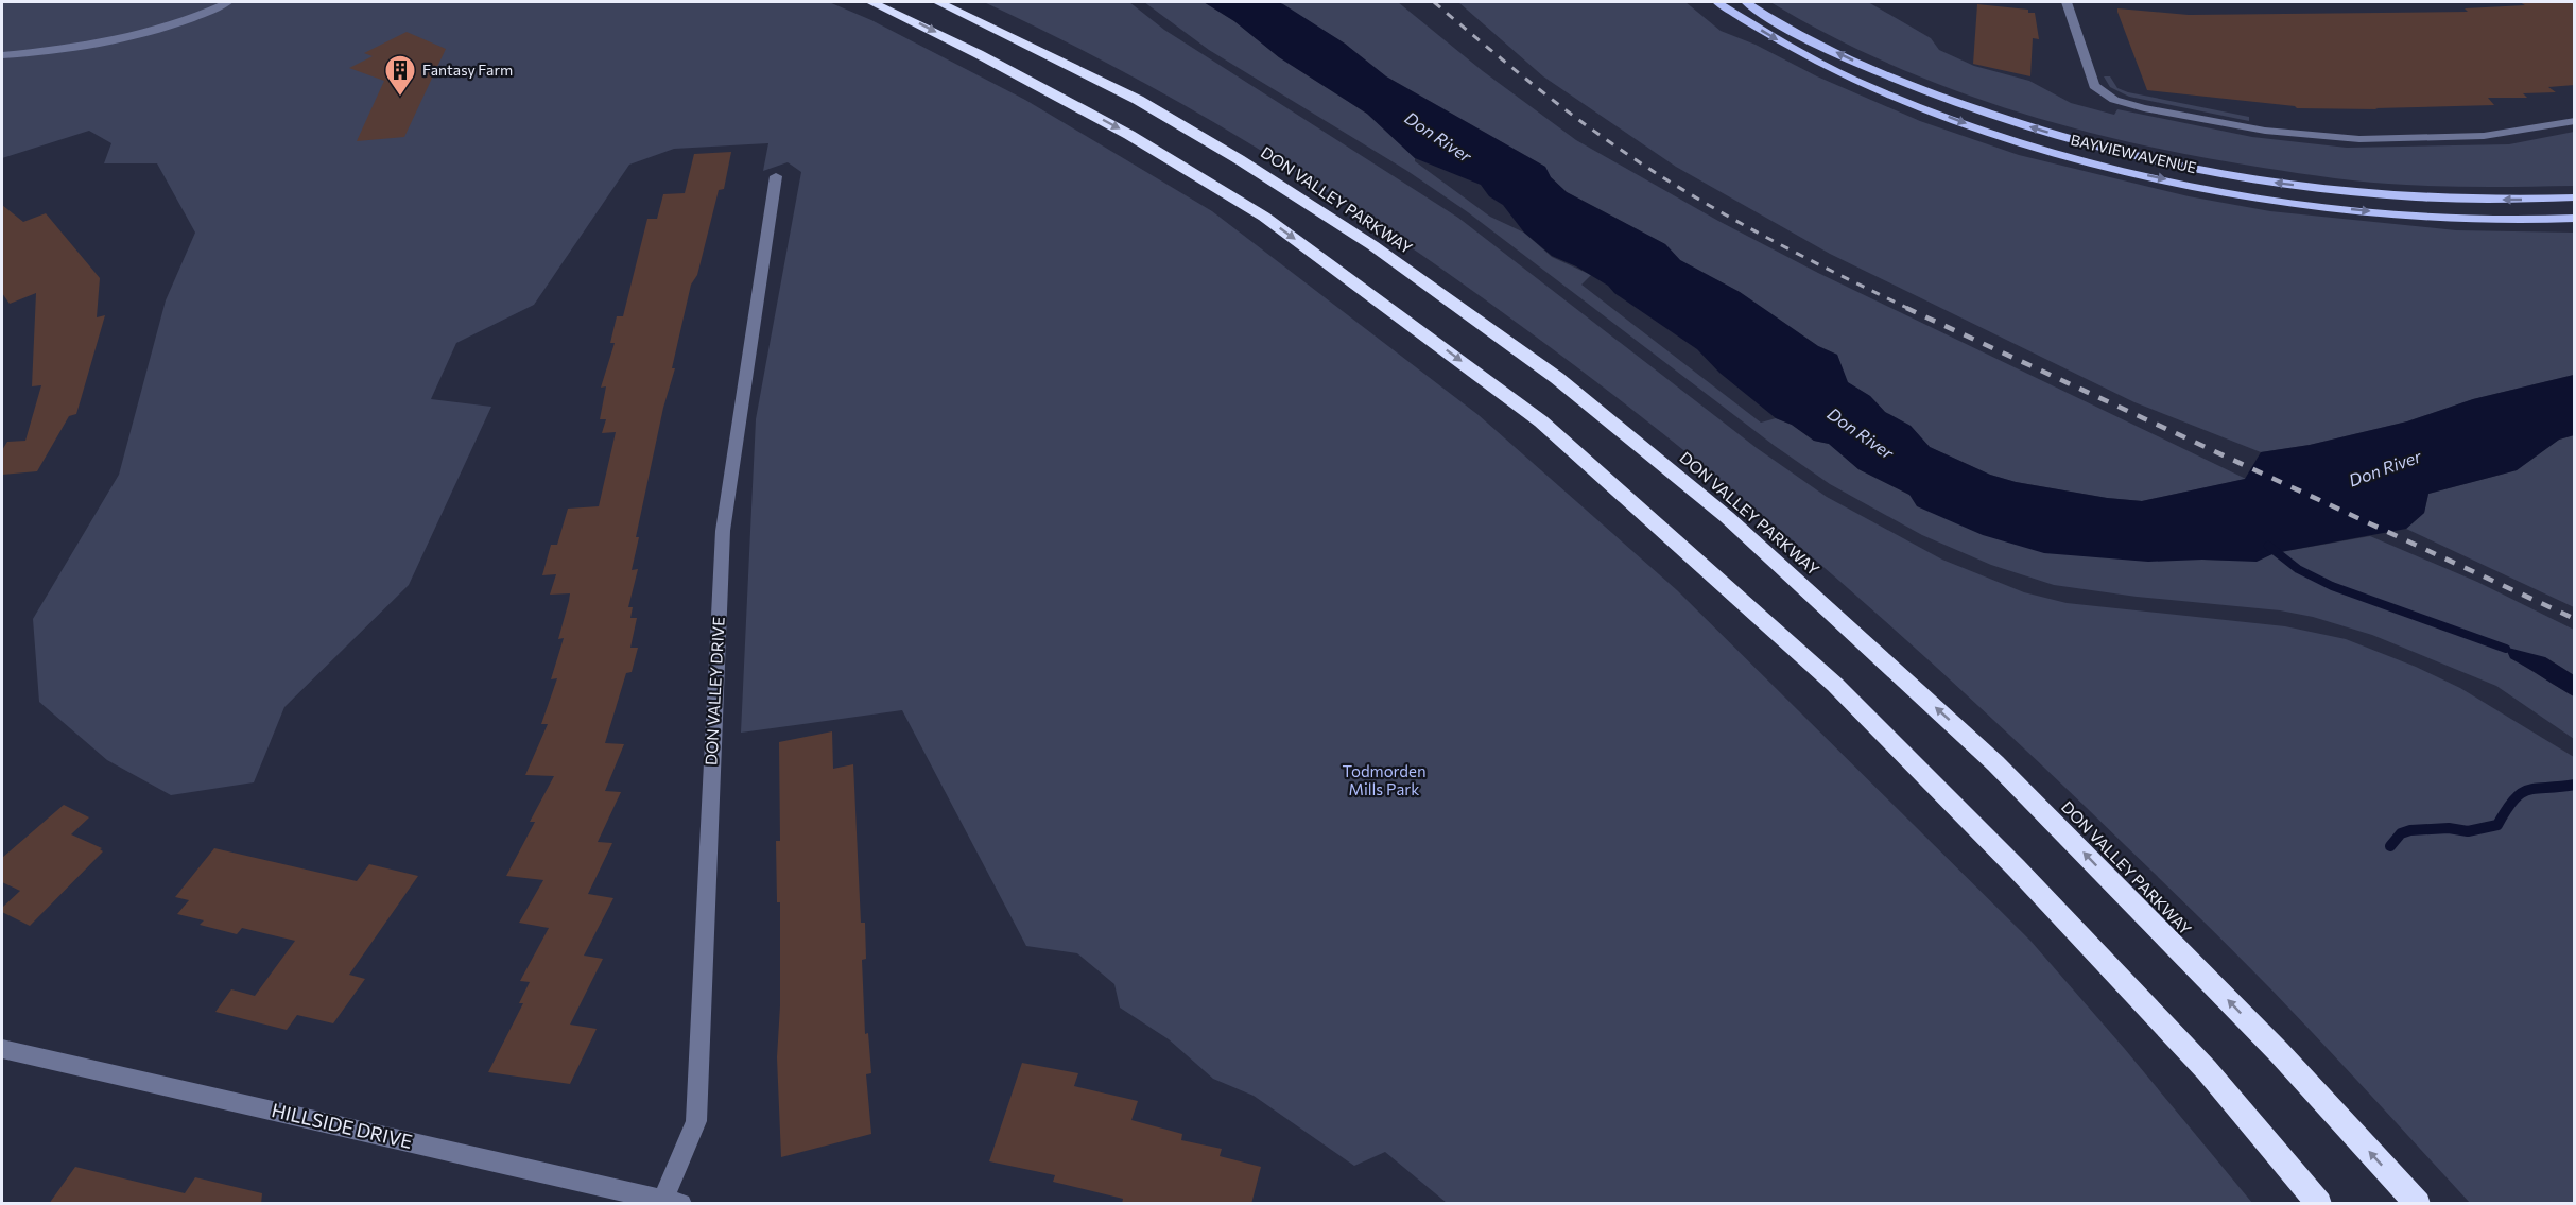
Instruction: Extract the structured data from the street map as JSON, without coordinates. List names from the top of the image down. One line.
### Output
{"streets":{"highway":["DON VALLEY PARKWAY"],"main road":["BAYVIEW AVENUE"],"street":["DON VALLEY DRIVE","HILLSIDE DRIVE"]},"crossings":[["DON VALLEY DRIVE","HILLSIDE DRIVE"]],"water":["Don River"],"parks":["Todmorden Mills Park"],"places":{"building":["Fantasy Farm"]}}
